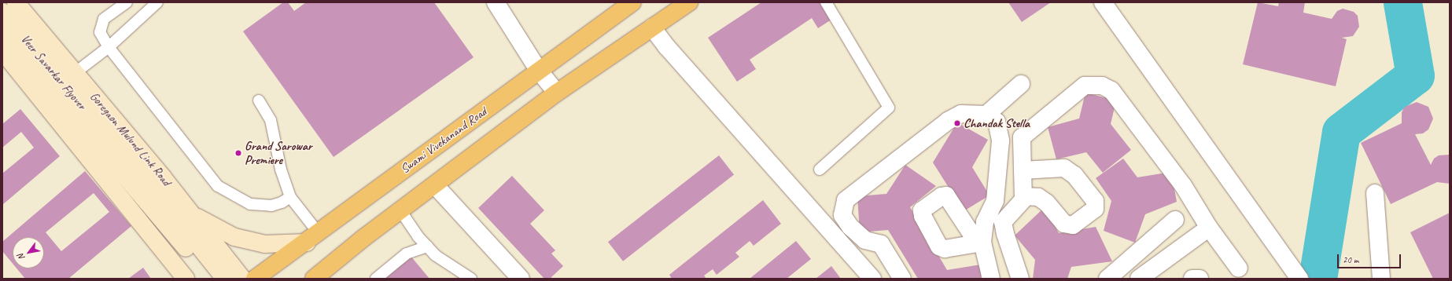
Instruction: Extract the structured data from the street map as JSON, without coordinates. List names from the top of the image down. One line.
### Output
{"streets":{"main road":["Veer Savarkar Flyover","Goregaon Mulund Link Road","Swami Vivekanand Road"]},"places":["Chandak Stella","Grand Sarowar Premiere"],"scale_bar":"20 m","north":"bottom left"}
